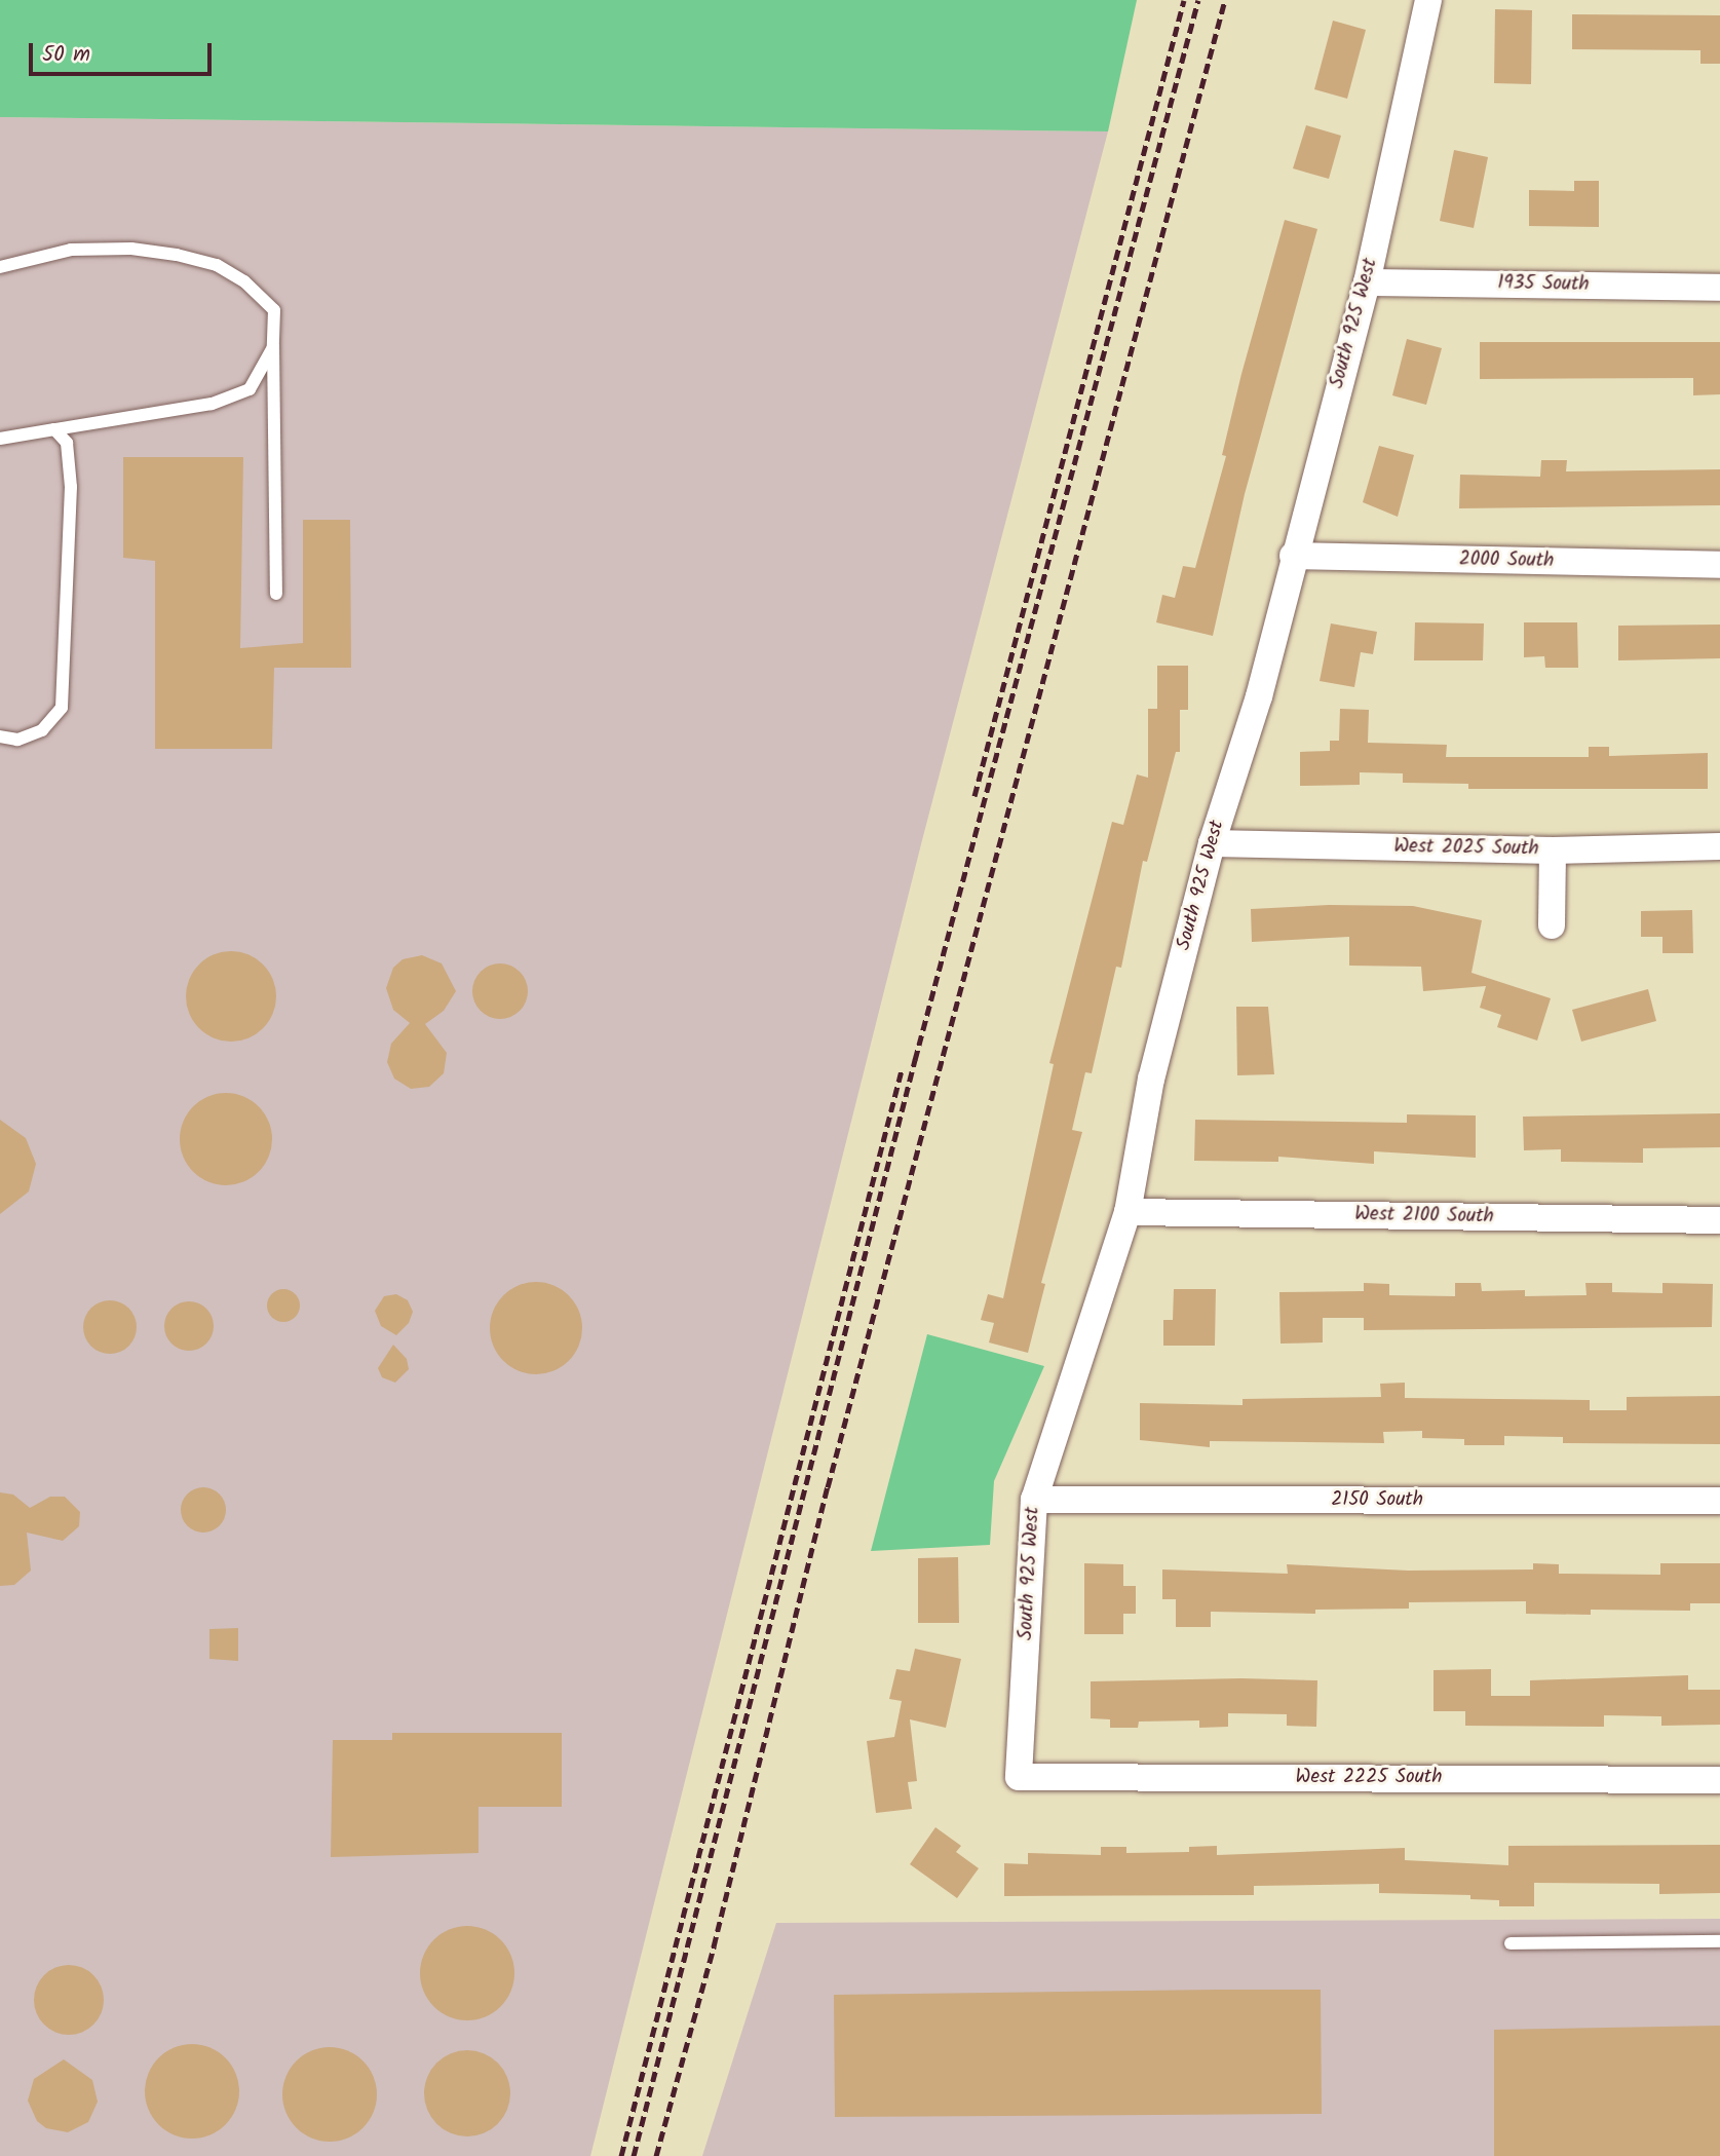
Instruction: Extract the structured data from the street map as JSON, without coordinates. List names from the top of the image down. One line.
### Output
{"streets":{"street":["1935 South","South 925 West","2000 South","West 2025 South","West 2100 South","2150 South","West 2225 South"]},"crossings":[["1935 South","South 925 West"],["South 925 West","2000 South"],["South 925 West","West 2025 South"],["South 925 West","West 2100 South"],["South 925 West","2150 South"],["South 925 West","West 2225 South"]],"scale_bar":"50 m"}
